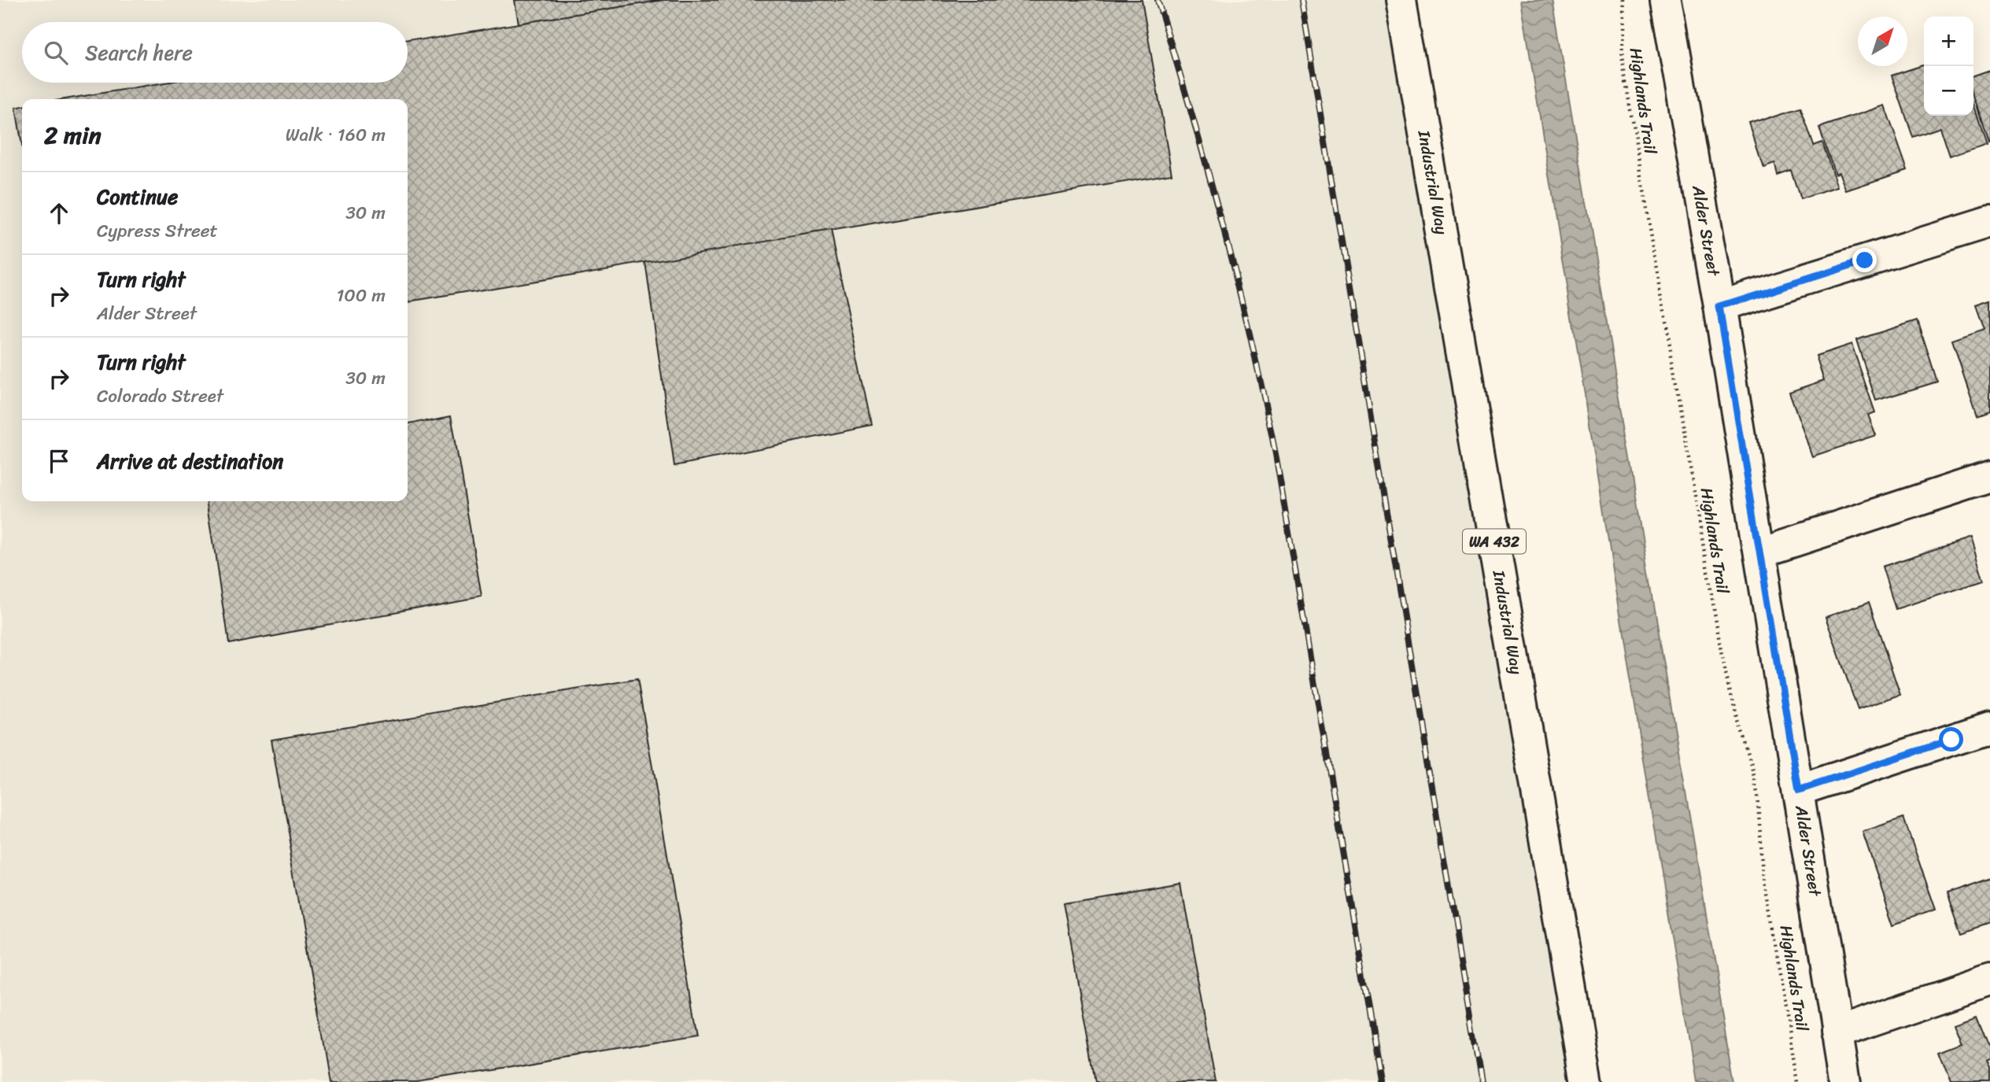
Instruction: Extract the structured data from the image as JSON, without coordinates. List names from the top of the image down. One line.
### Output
{"streets":{"street":["Industrial Way","Alder Street","WA 432"],"path":["Highlands Trail"]},"north":"top right","page":{"map_buttons":["+","−"],"search":"Search here","heading":["2 min","Walk · 160 m"],"list":[["Continue","Cypress Street","30 m"],["Turn right","Alder Street","100 m"],["Turn right","Colorado Street","30 m"],"Arrive at destination"]}}
